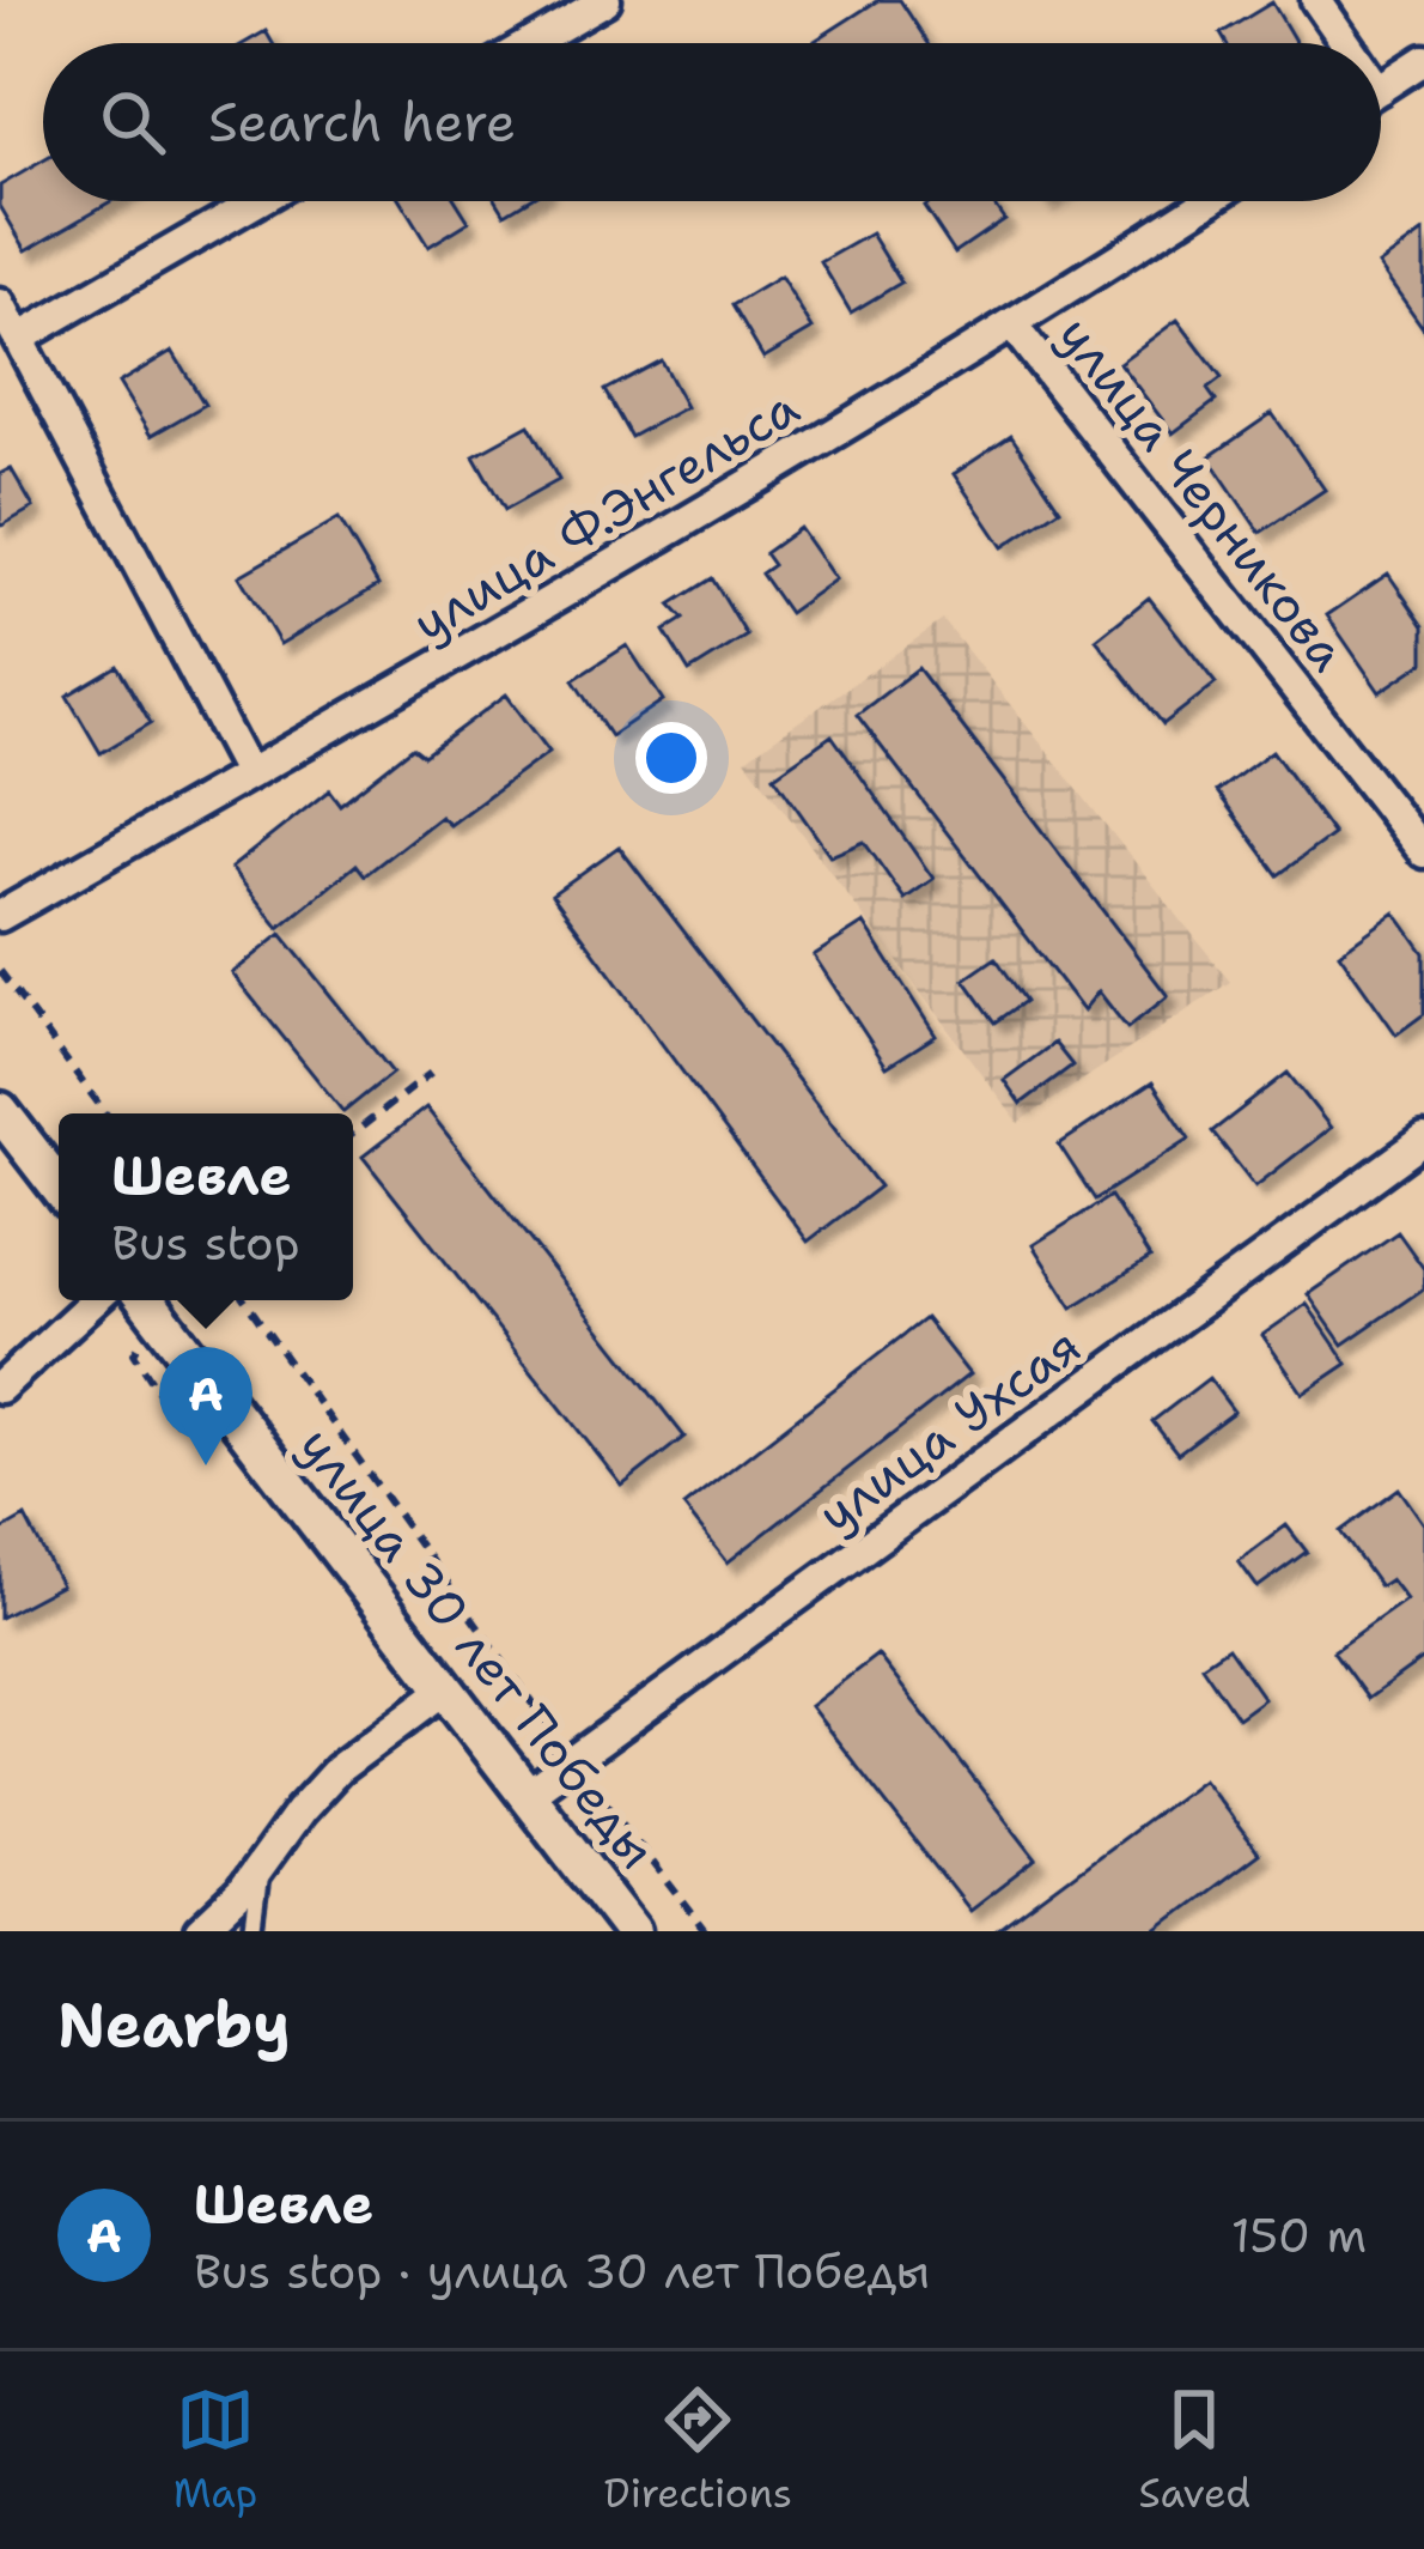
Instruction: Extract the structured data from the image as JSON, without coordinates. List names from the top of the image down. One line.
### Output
{"streets":{"street":["улица Черникова","улица Ф.Энгельса","улица Ухсая","улица 30 лет Победы"]},"crossings":[["улица Черникова","улица Ф.Энгельса"],["улица Ухсая","улица 30 лет Победы"]],"page":{"search":"Search here","popup":["Шевле","Bus stop"],"pins":"A","heading":"Nearby","list":[{"mark":"A","name":"Шевле","note":"Bus stop · улица 30 лет Победы","value":"150 m"}],"nav":["Map","Directions","Saved"]}}
